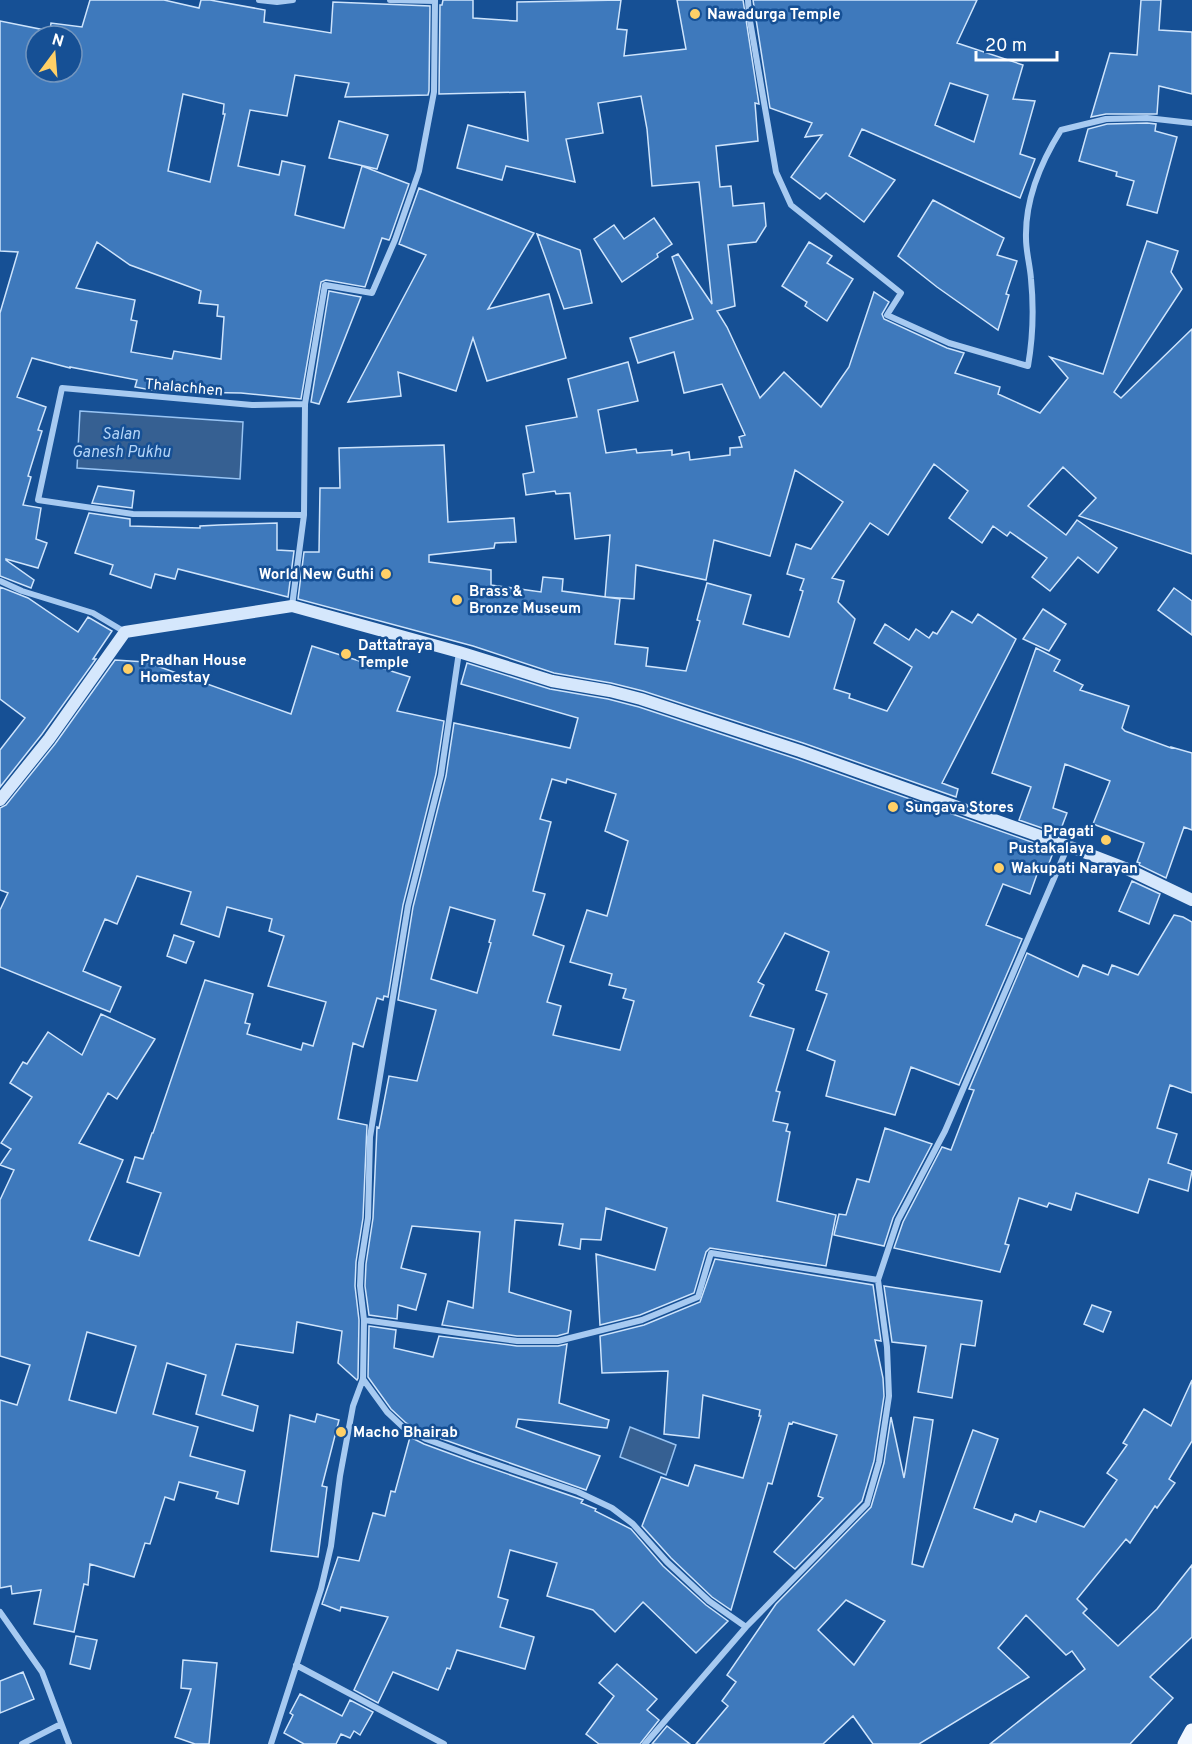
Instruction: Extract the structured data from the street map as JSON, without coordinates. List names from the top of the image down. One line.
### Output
{"streets":{"street":["Thalachhen"]},"water":["Salan Ganesh Pukhu"],"places":["Nawadurga Temple","World New Guthi","Brass & Bronze Museum","Dattatraya Temple","Pradhan House Homestay","Sungava Stores","Pragati Pustakalaya","Wakupati Narayan","Macho Bhairab"],"scale_bar":"20 m","north":"top"}
